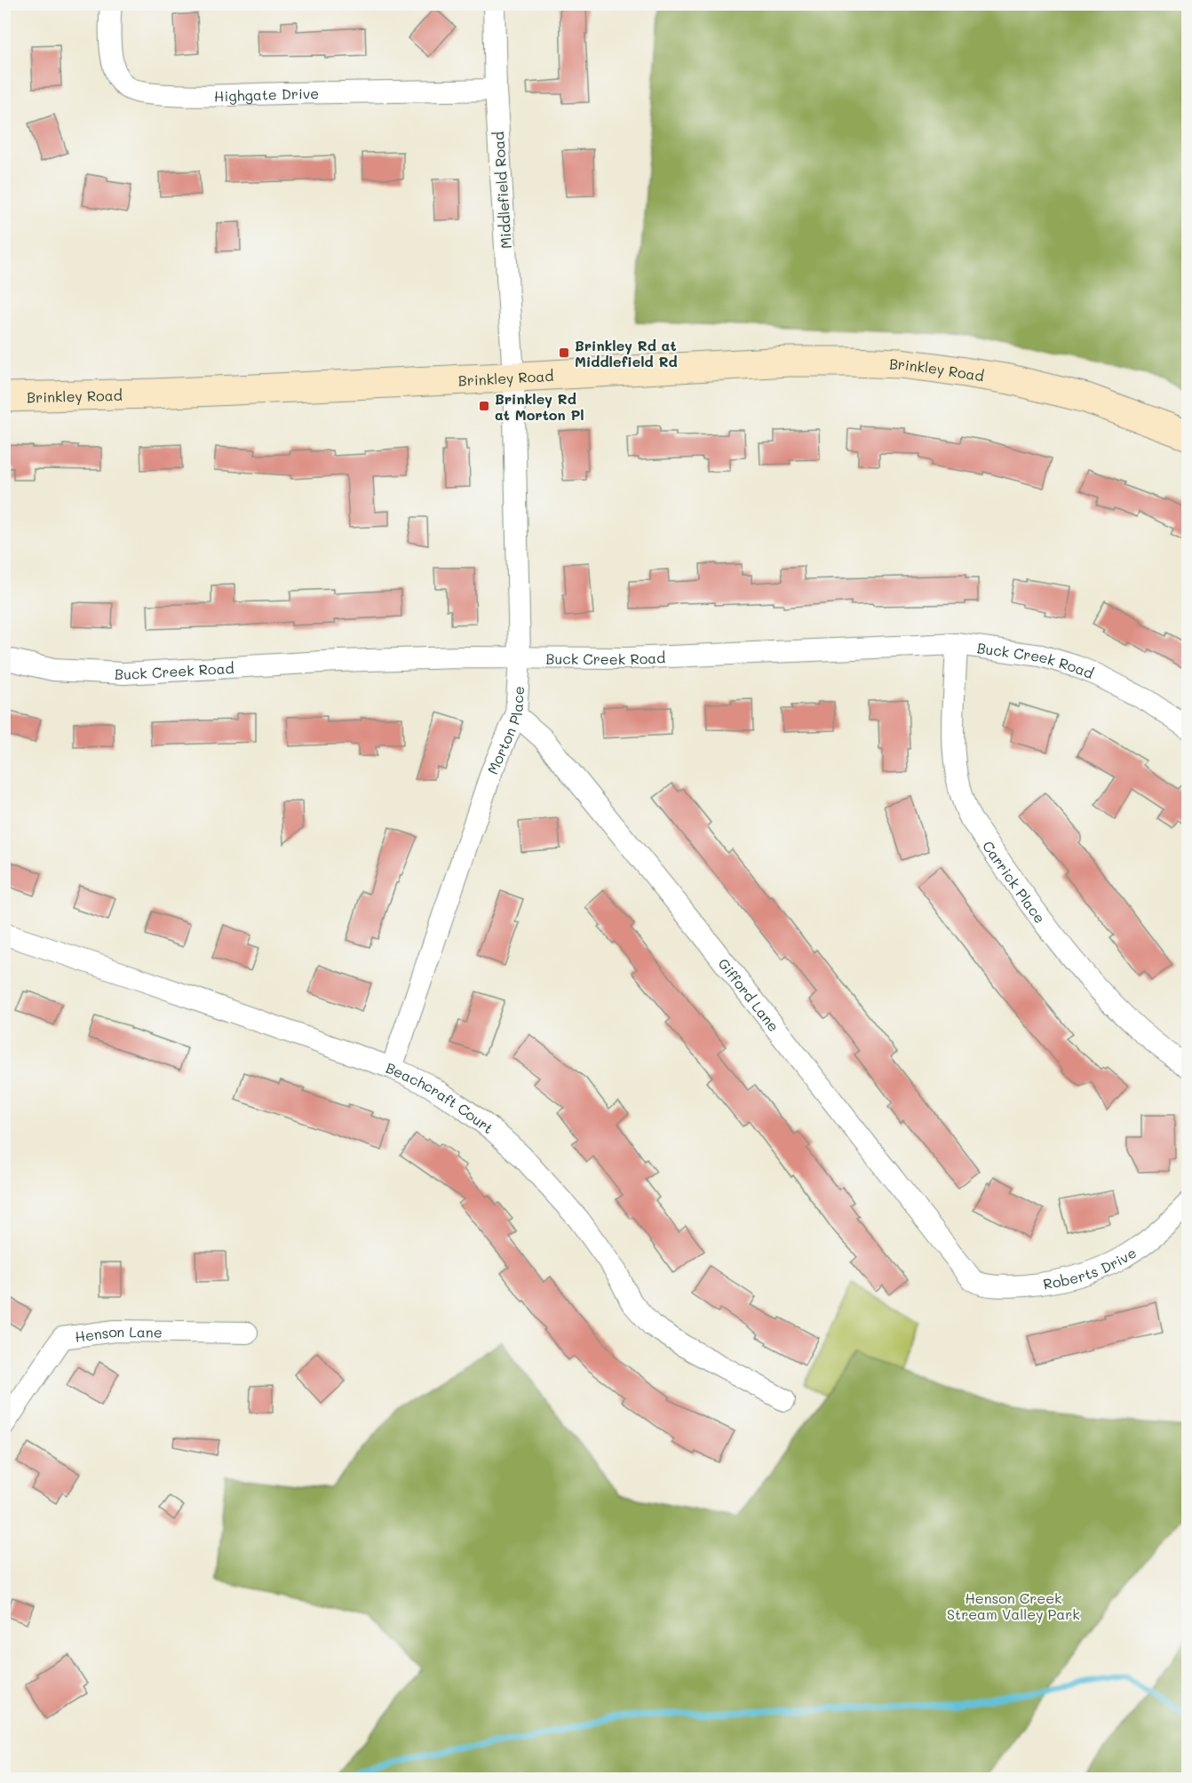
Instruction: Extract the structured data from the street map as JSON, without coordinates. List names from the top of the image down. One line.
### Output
{"streets":{"main road":["Brinkley Road"],"street":["Highgate Drive","Middlefield Road","Buck Creek Road","Morton Place","Carrick Place","Gifford Lane","Beachcraft Court","Roberts Drive","Henson Lane"]},"crossings":[["Highgate Drive","Middlefield Road"],["Middlefield Road","Brinkley Road"],["Middlefield Road","Morton Place"],["Brinkley Road","Morton Place"],["Buck Creek Road","Morton Place"],["Buck Creek Road","Carrick Place"],["Morton Place","Gifford Lane"],["Morton Place","Beachcraft Court"],["Gifford Lane","Roberts Drive"]],"parks":["Henson Creek Stream Valley Park"],"places":{"transit":["Brinkley Rd at Middlefield Rd","Brinkley Rd at Morton Pl"]}}
